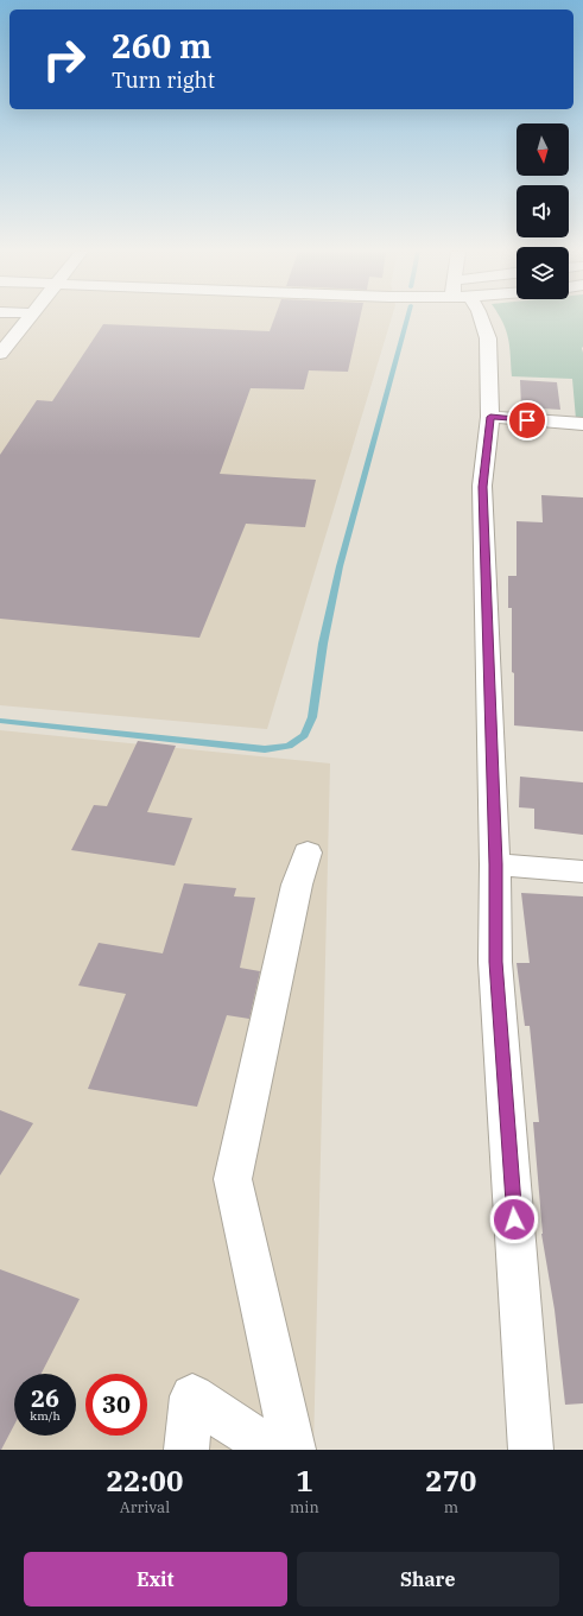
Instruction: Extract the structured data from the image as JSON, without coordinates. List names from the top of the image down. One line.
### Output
{"north":"bottom","page":{"turn":["260 m","Turn right"],"speed":"26 km/h","limit":"30","eta":["22:00","Arrival","1","min","270","m"],"buttons":["Exit","Share"]}}
